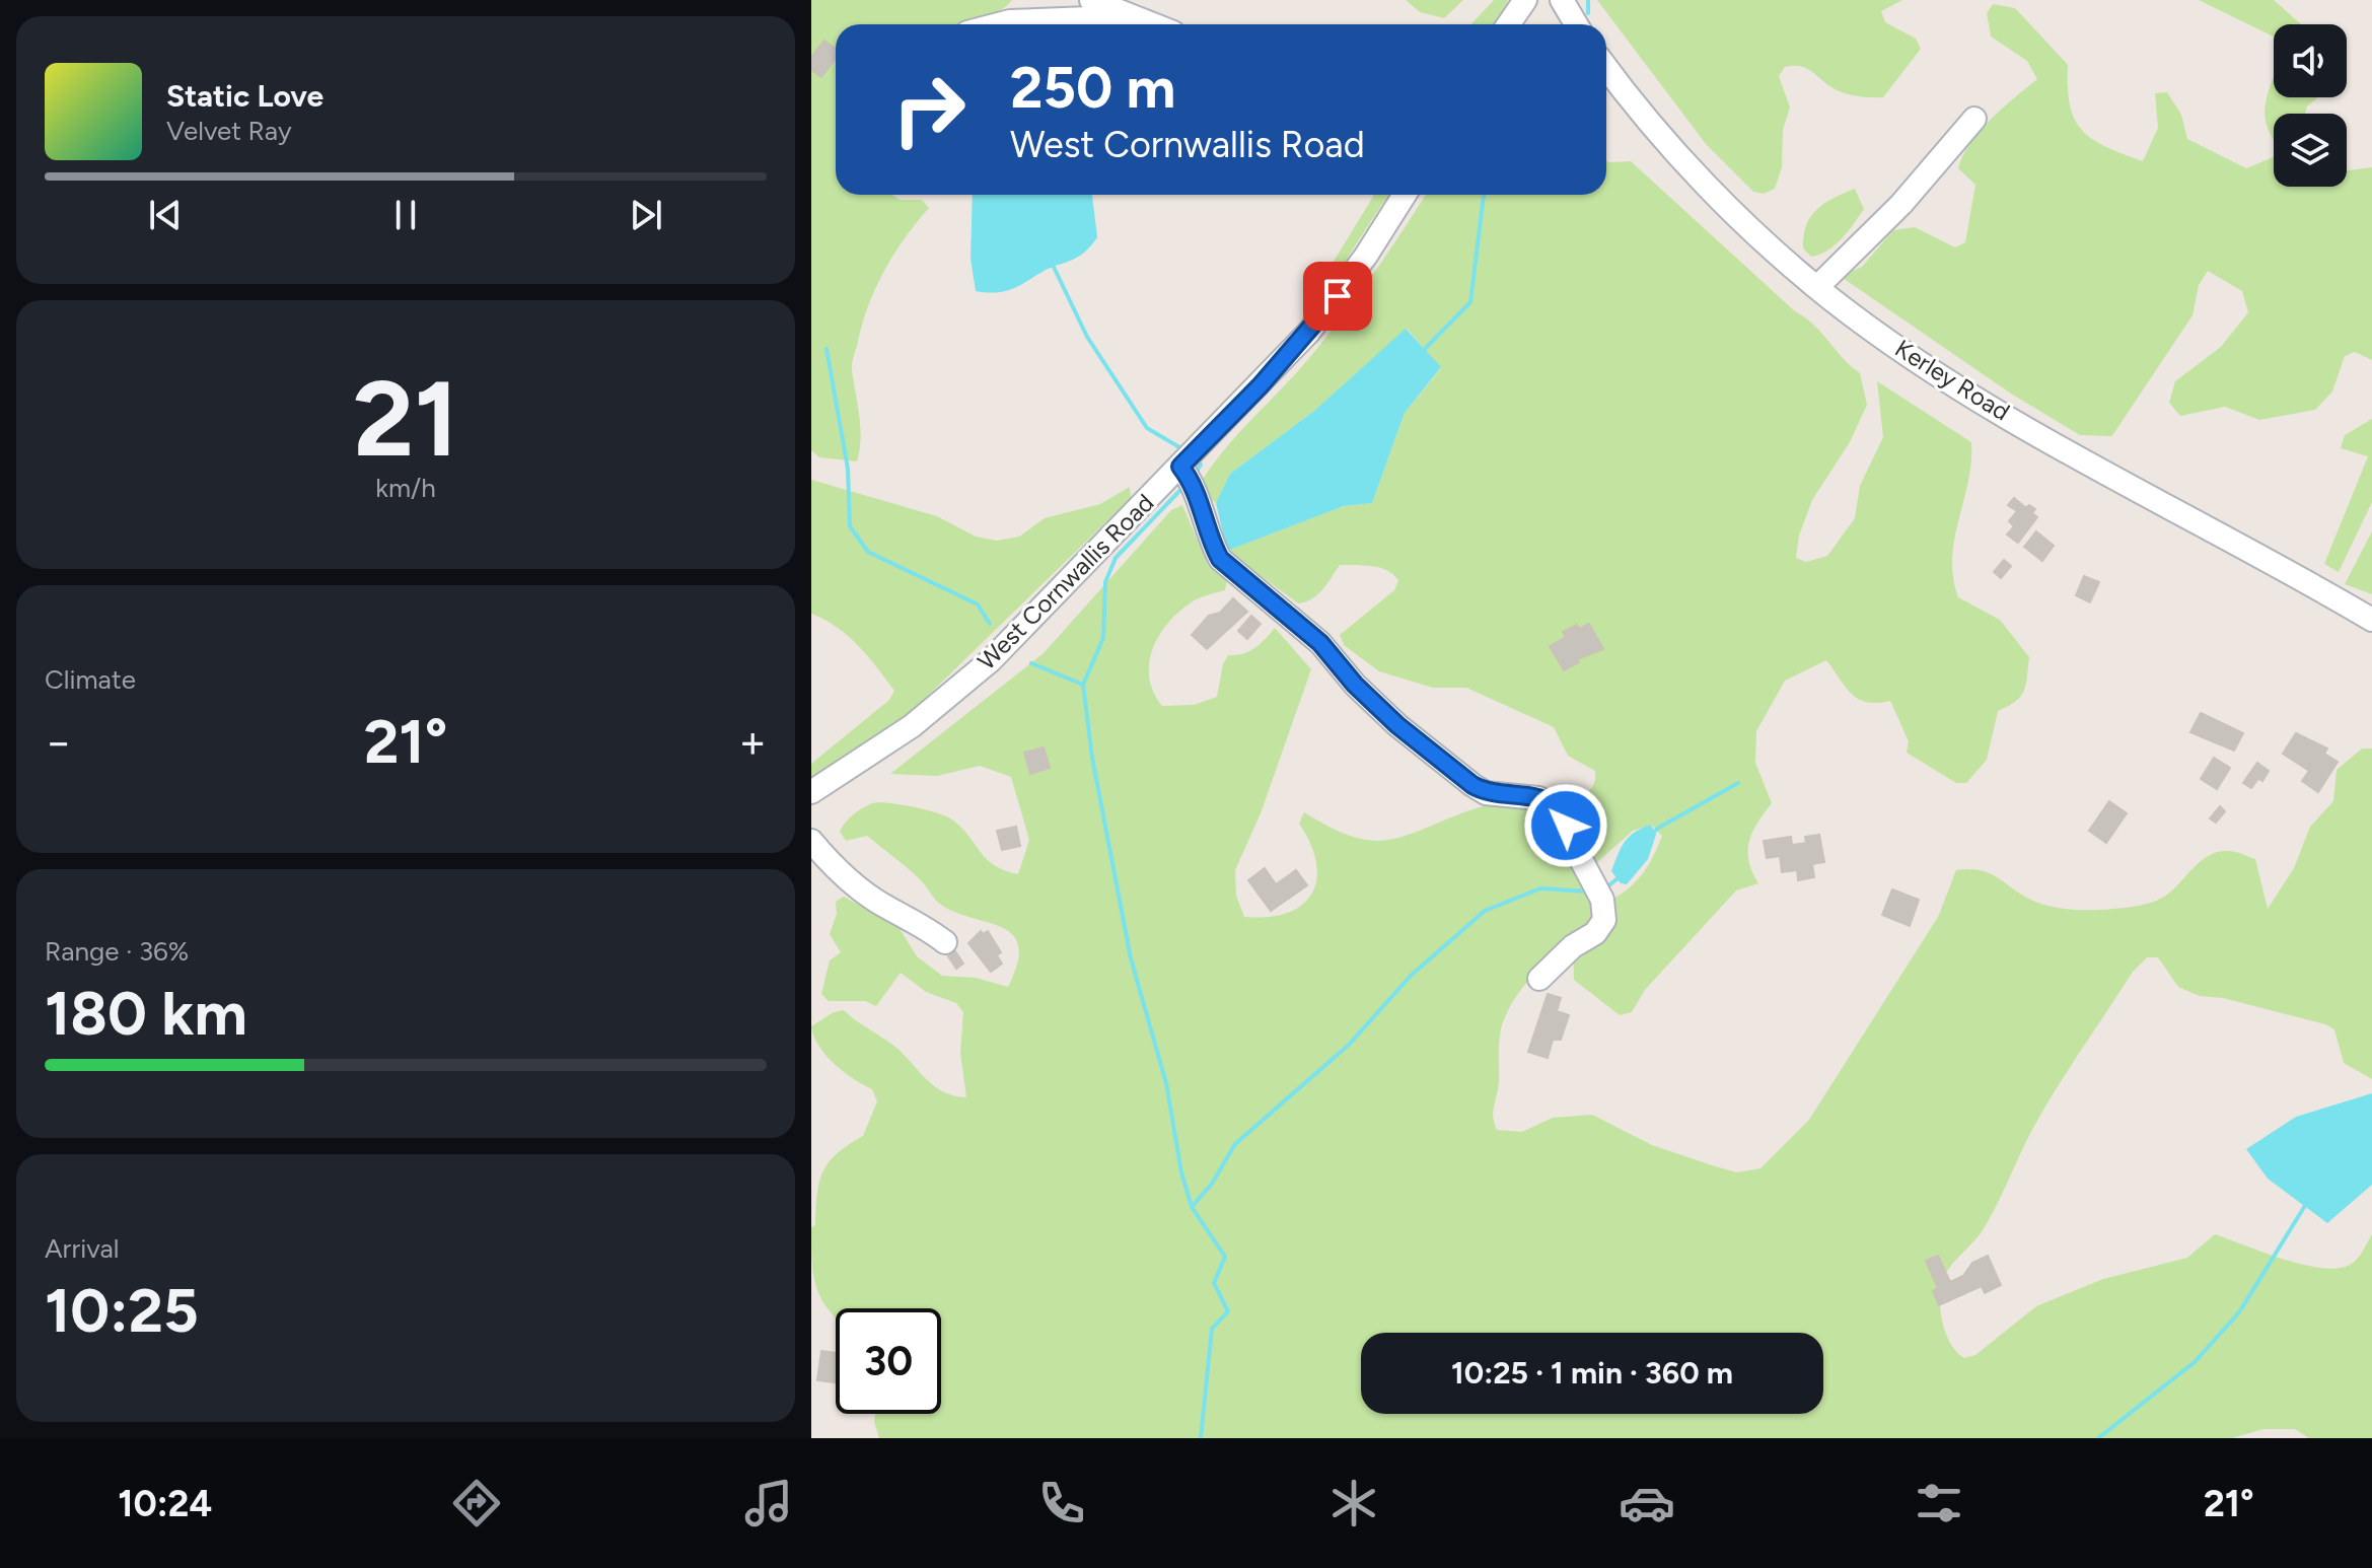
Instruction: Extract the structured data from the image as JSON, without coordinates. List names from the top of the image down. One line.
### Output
{"streets":{"street":["Kerley Road","West Cornwallis Road"]},"page":{"turn":["250 m","West Cornwallis Road"],"song":["Static Love","Velvet Ray"],"tile":[["21","km/h"],"Climate",["Range · 36%","180 km"],["Arrival","10:25"]],"heat":["−","21°","+"],"limit":"30","trip":"10:25 · 1 min · 360 m","tabs":["10:24","21°"]}}
